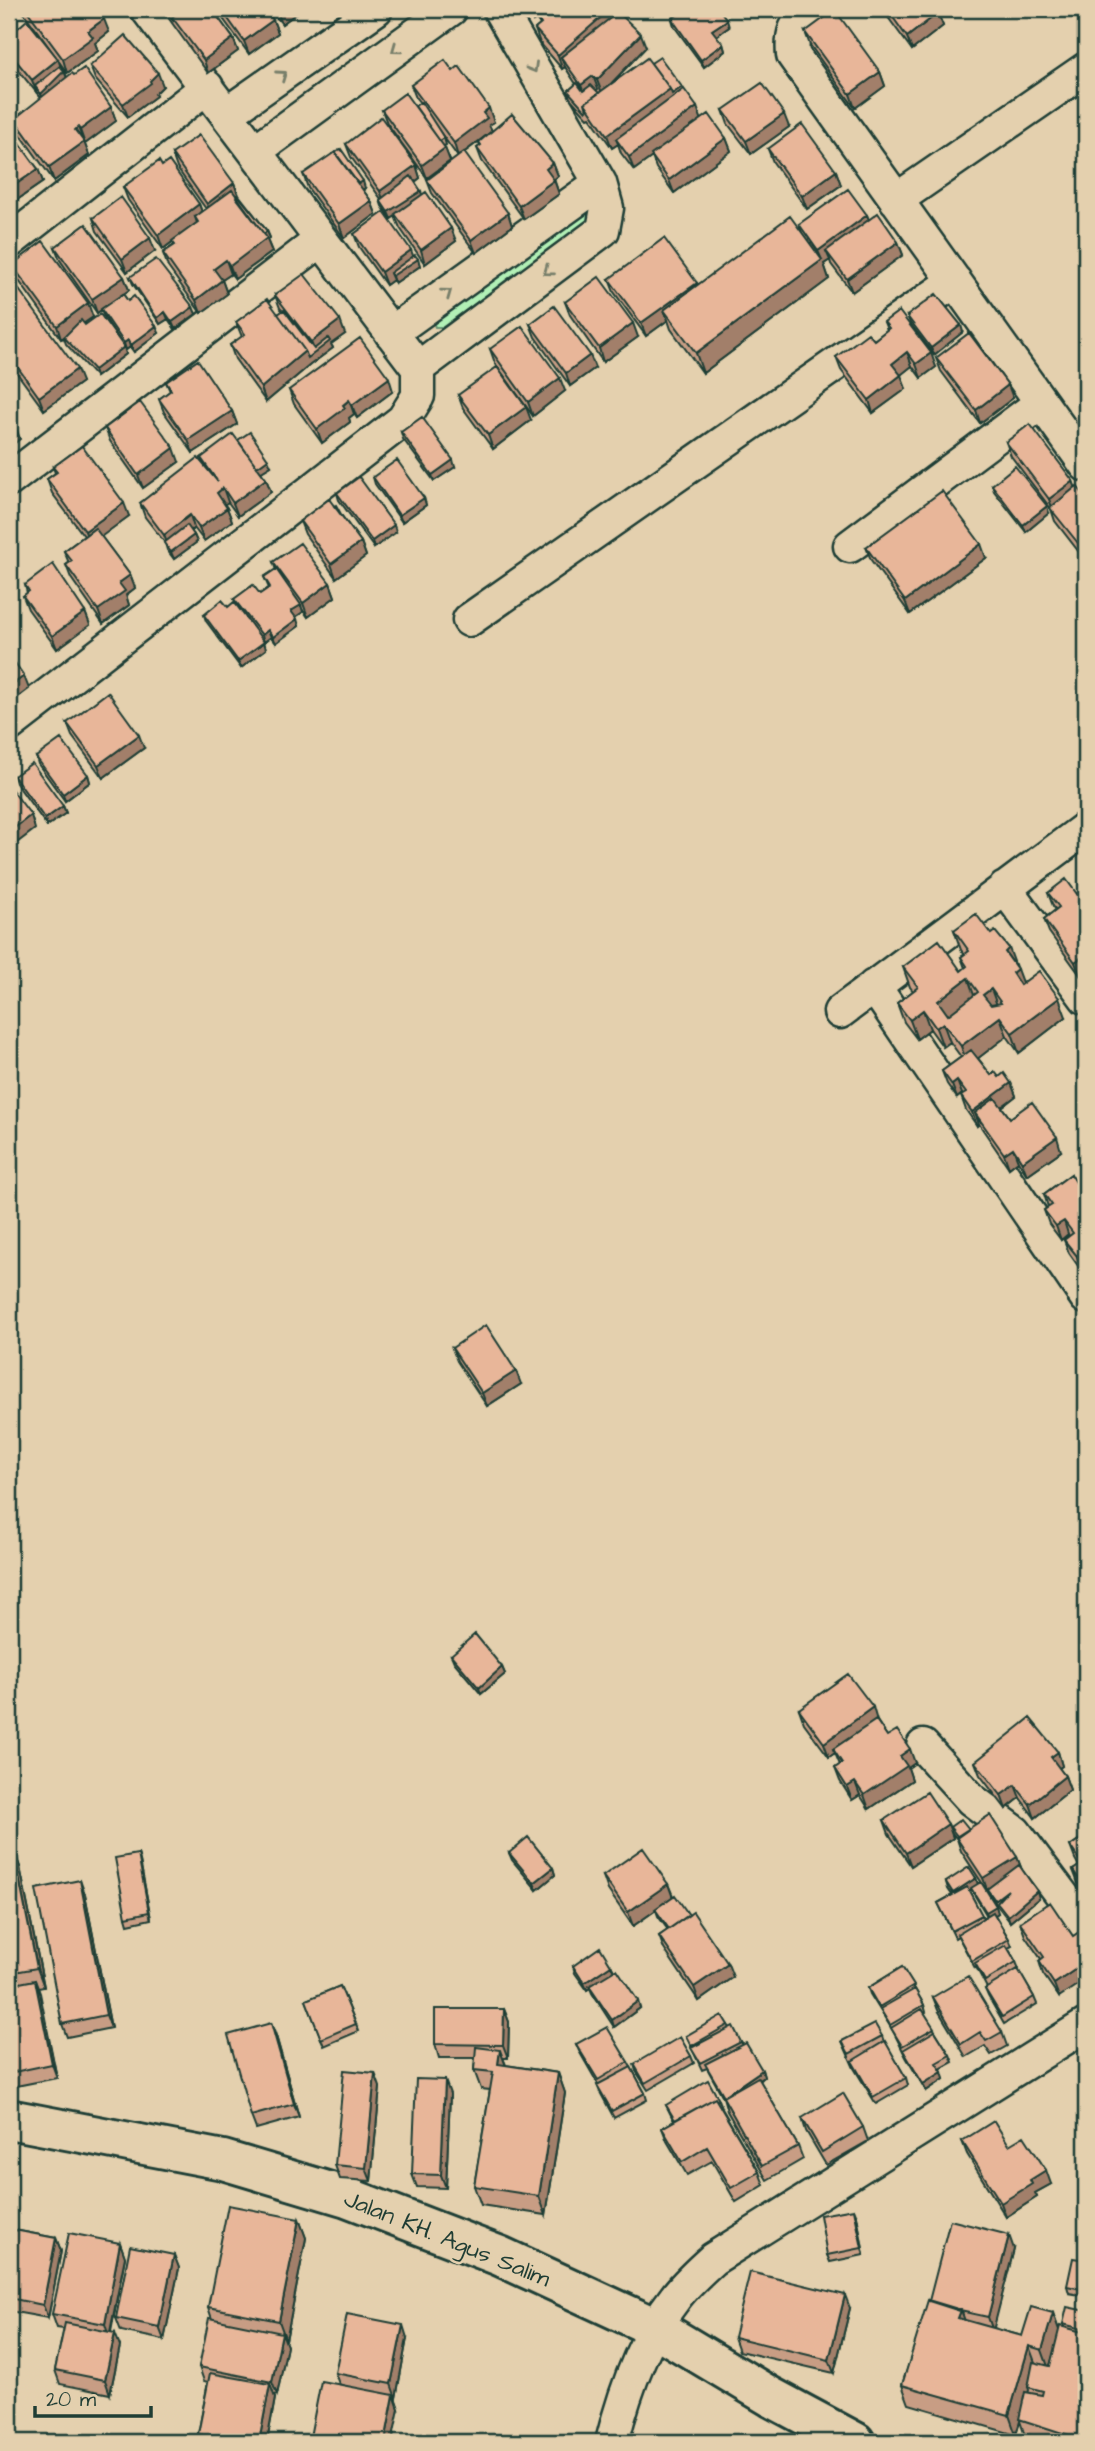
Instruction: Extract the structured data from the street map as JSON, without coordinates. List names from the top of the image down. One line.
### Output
{"streets":{"street":["Jalan KH. Agus Salim"]},"scale_bar":"20 m"}
